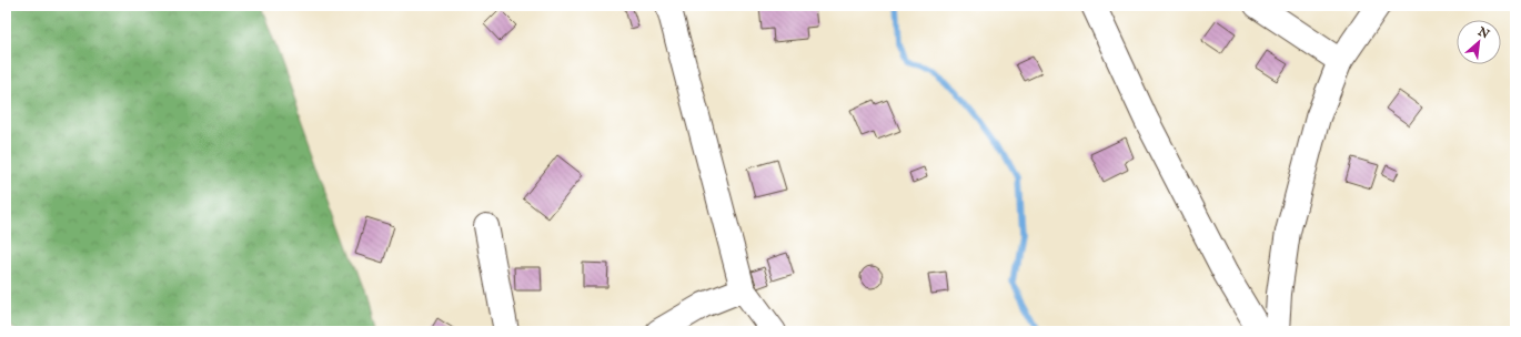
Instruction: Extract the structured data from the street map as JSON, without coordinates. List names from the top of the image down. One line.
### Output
{"north":"top right"}
